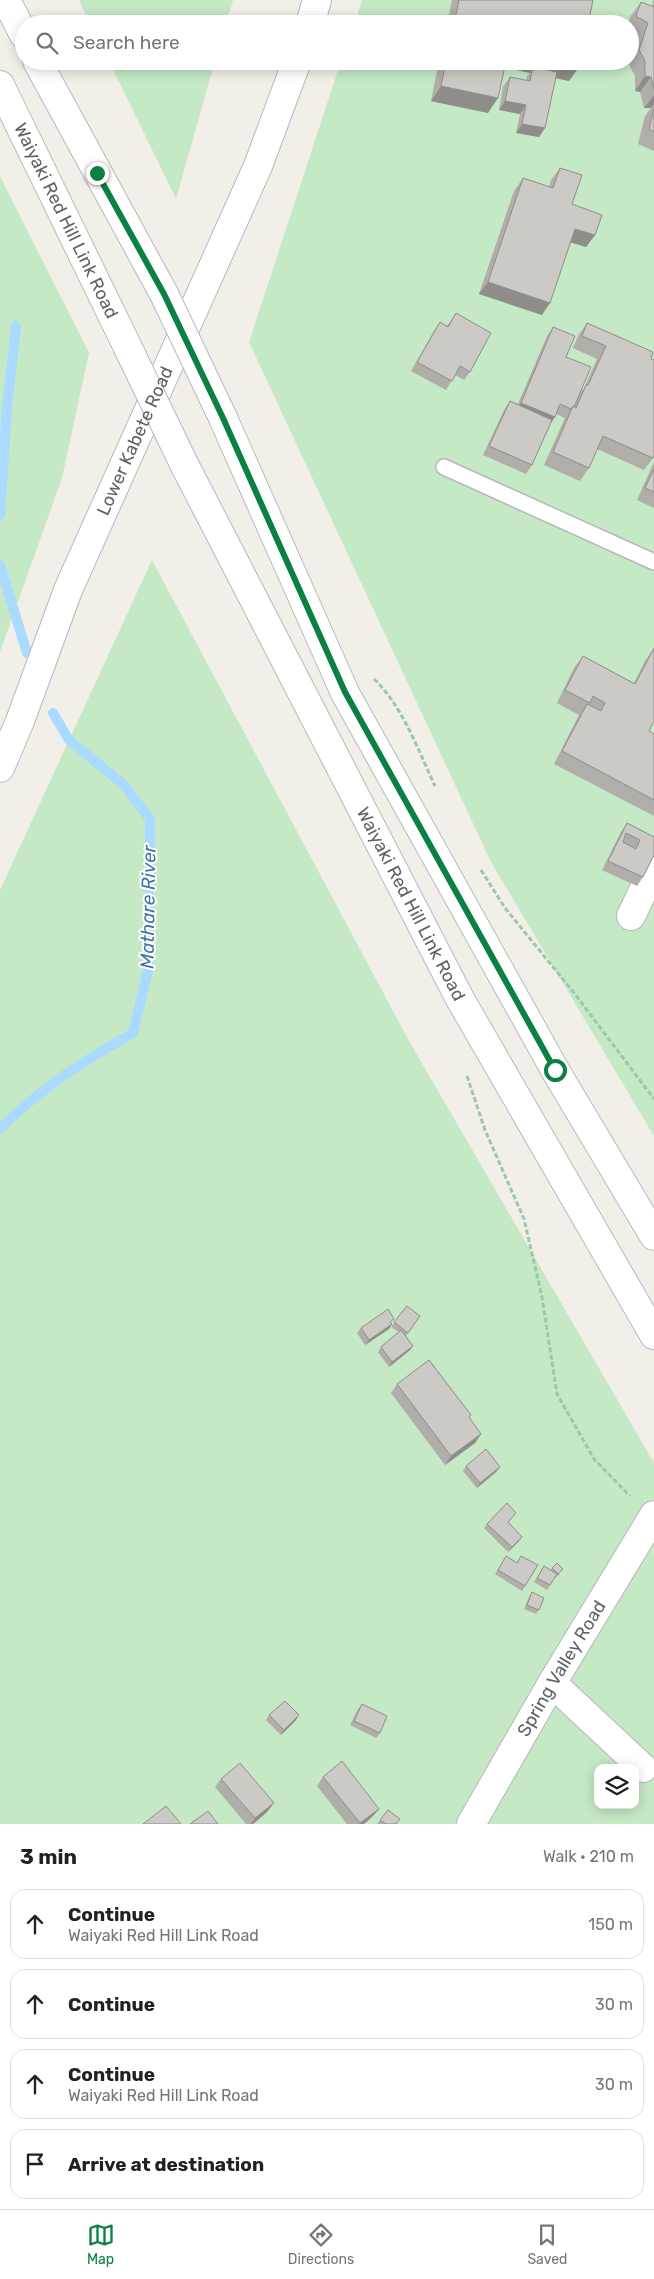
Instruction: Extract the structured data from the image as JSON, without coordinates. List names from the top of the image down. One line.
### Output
{"streets":{"main road":["Waiyaki Red Hill Link Road","Lower Kabete Road","Spring Valley Road"]},"water":["Mathare River"],"page":{"search":"Search here","heading":["3 min","Walk · 210 m"],"list":[["Continue","Waiyaki Red Hill Link Road","150 m"],["Continue","30 m"],["Continue","Waiyaki Red Hill Link Road","30 m"],"Arrive at destination"],"nav":["Map","Directions","Saved"]}}
